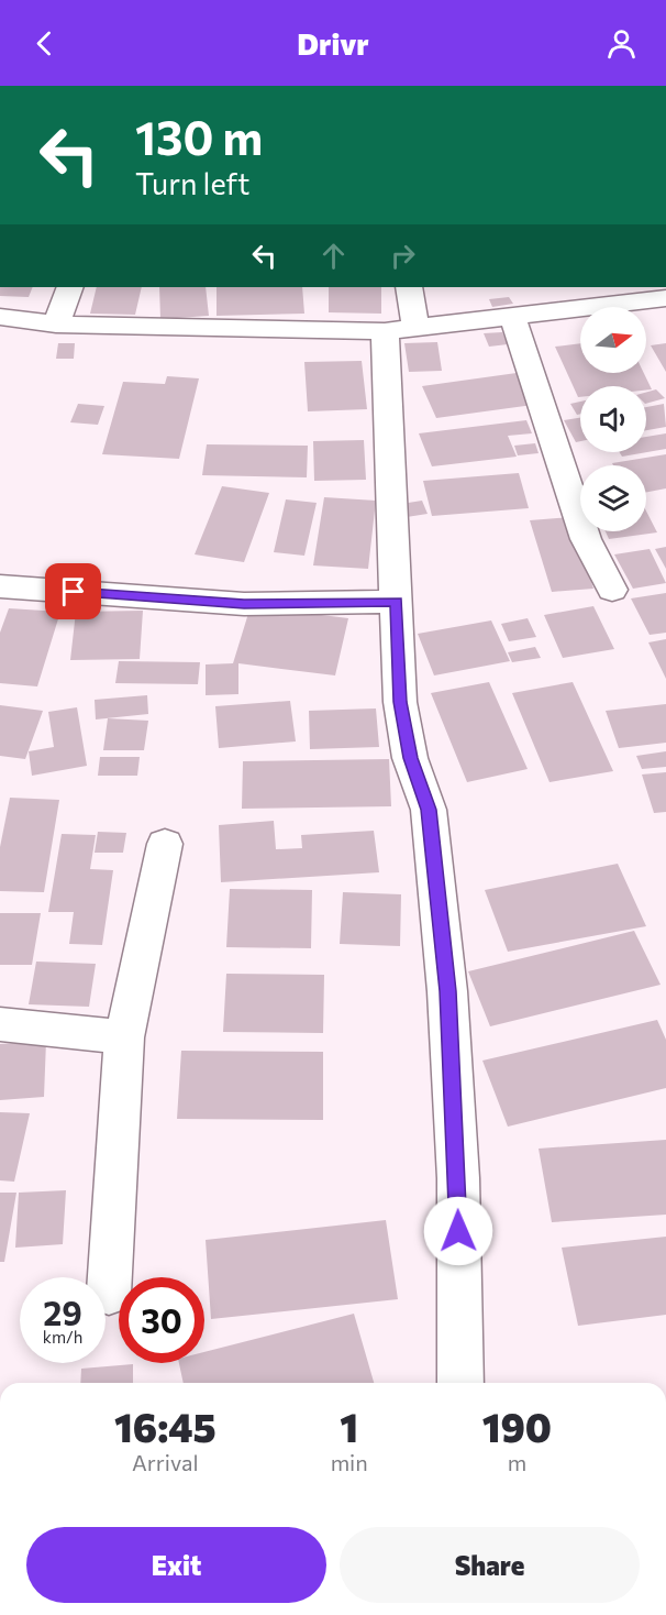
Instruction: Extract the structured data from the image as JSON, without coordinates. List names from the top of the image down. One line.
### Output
{"north":"right","page":{"header":"Drivr","turn":["130 m","Turn left"],"speed":"29 km/h","limit":"30","eta":["16:45","Arrival","1","min","190","m"],"buttons":["Exit","Share"]}}
